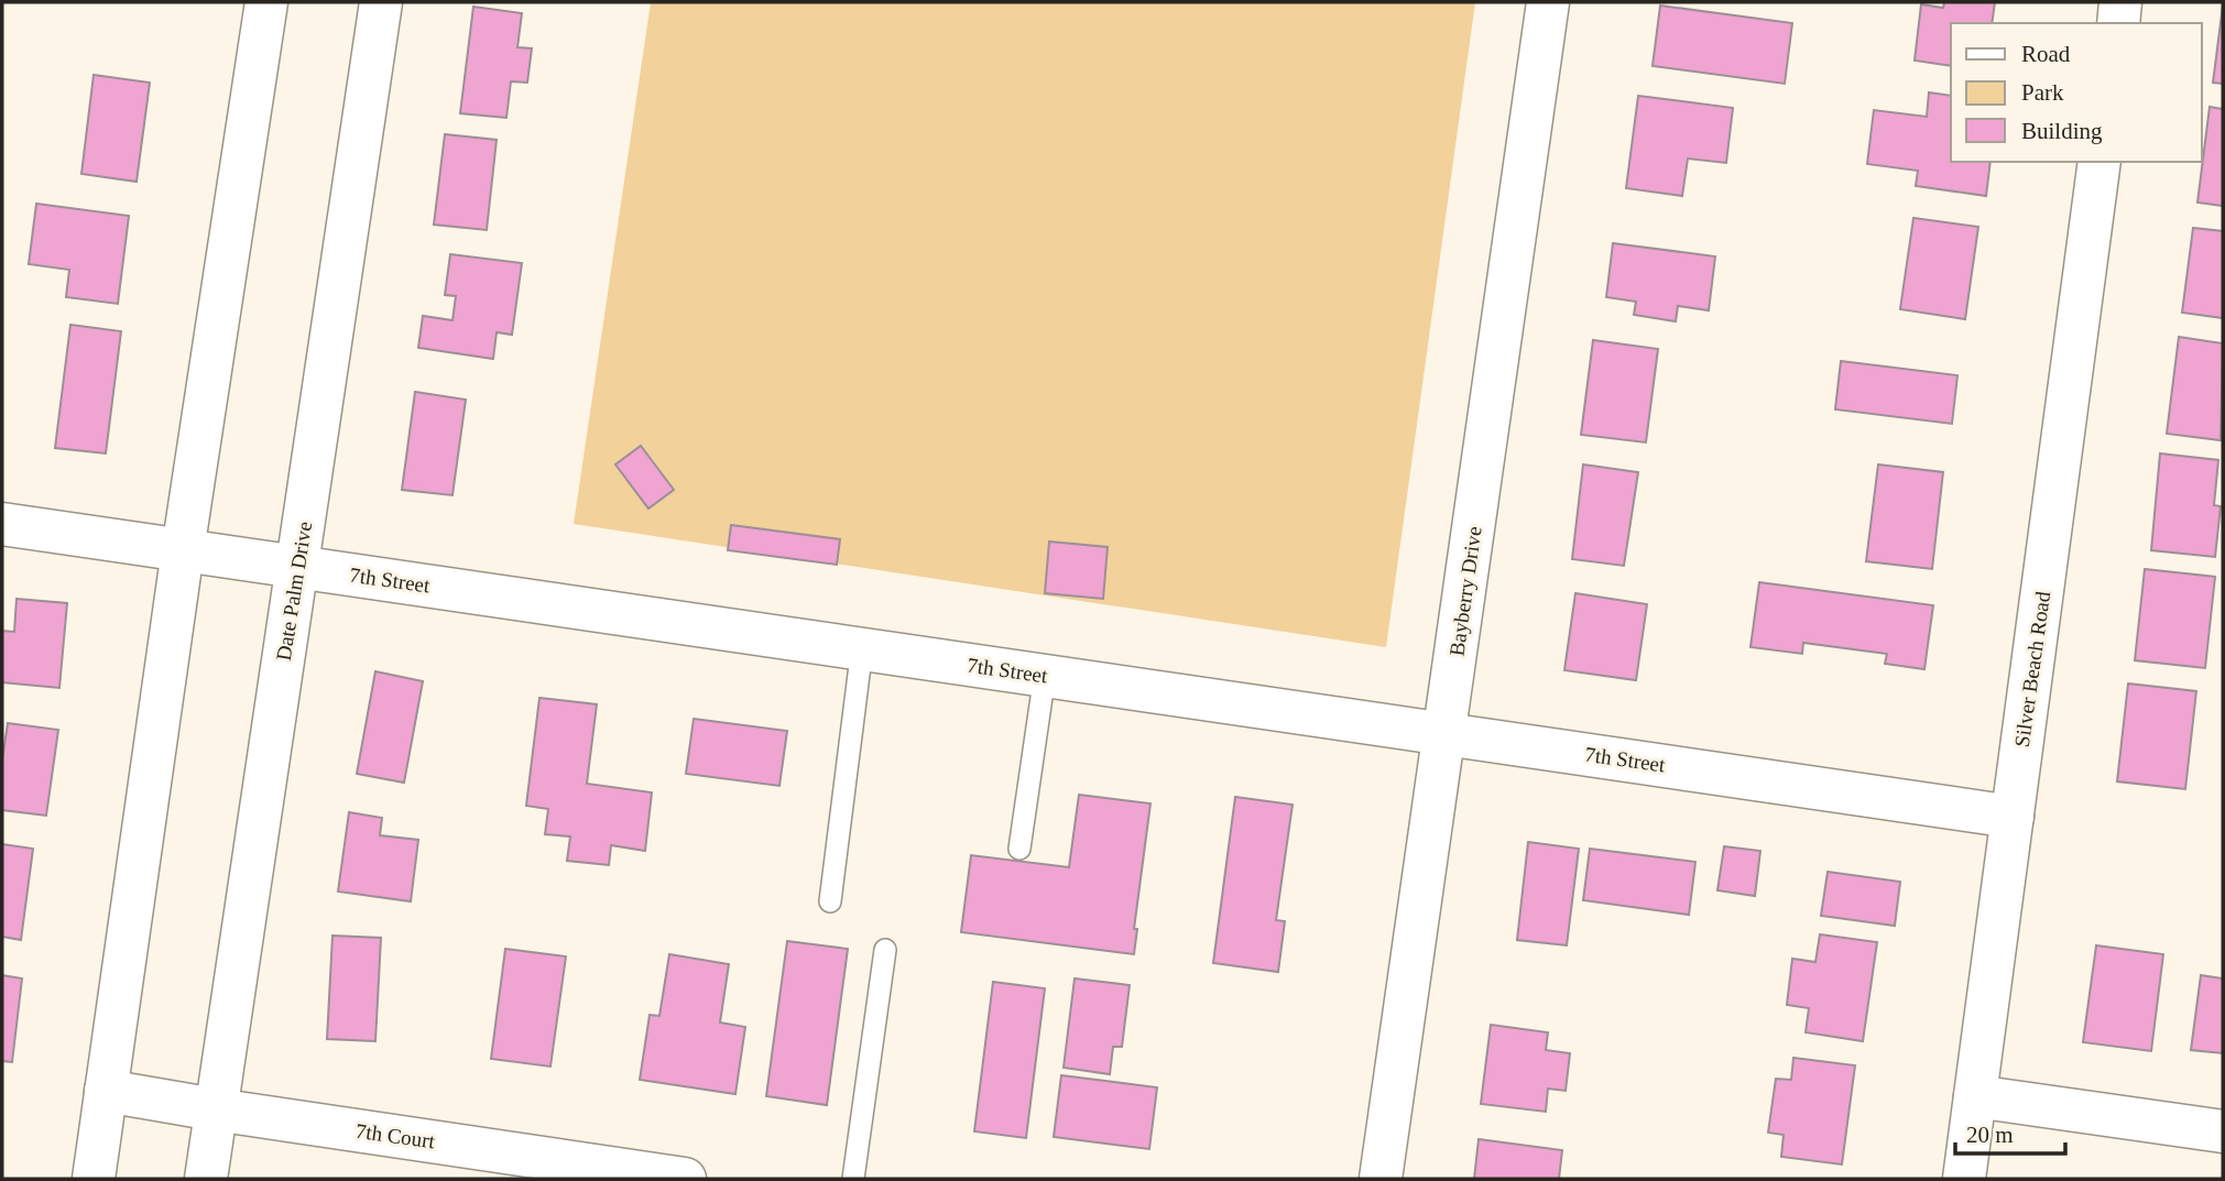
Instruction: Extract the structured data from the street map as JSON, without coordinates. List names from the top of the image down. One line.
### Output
{"streets":{"street":["7th Street","Date Palm Drive","Bayberry Drive","Silver Beach Road","7th Court"]},"crossings":[["7th Street","Date Palm Drive"],["7th Street","Bayberry Drive"],["7th Street","Silver Beach Road"],["Date Palm Drive","7th Court"]],"legend":["Road","Park","Building"],"scale_bar":"20 m"}
